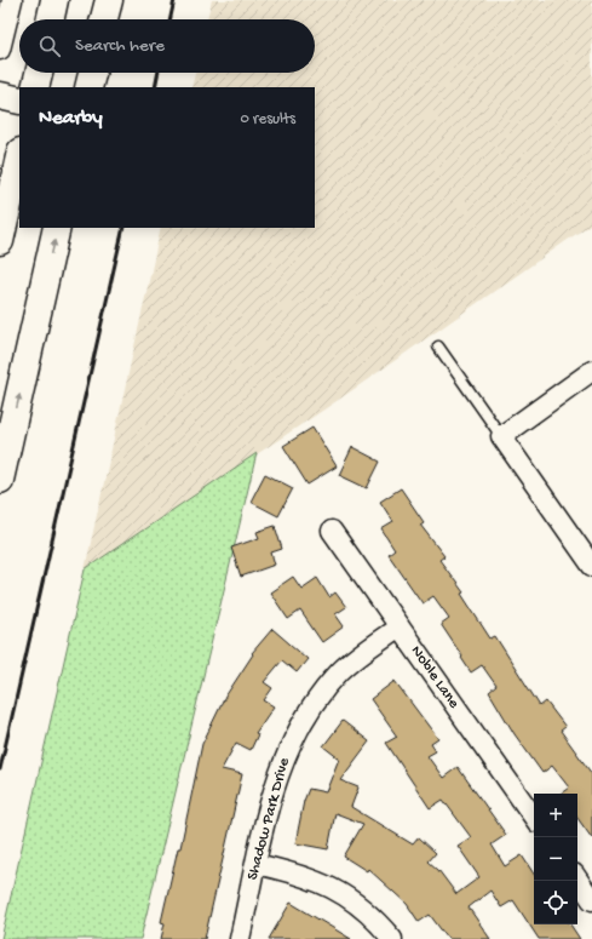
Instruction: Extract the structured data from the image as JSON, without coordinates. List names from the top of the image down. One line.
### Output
{"streets":{"street":["Noble Lane","Shadow Park Drive"]},"crossings":[["Noble Lane","Shadow Park Drive"]],"page":{"search":"Search here","heading":["Nearby","0 results"],"map_buttons":["+","−"]}}
